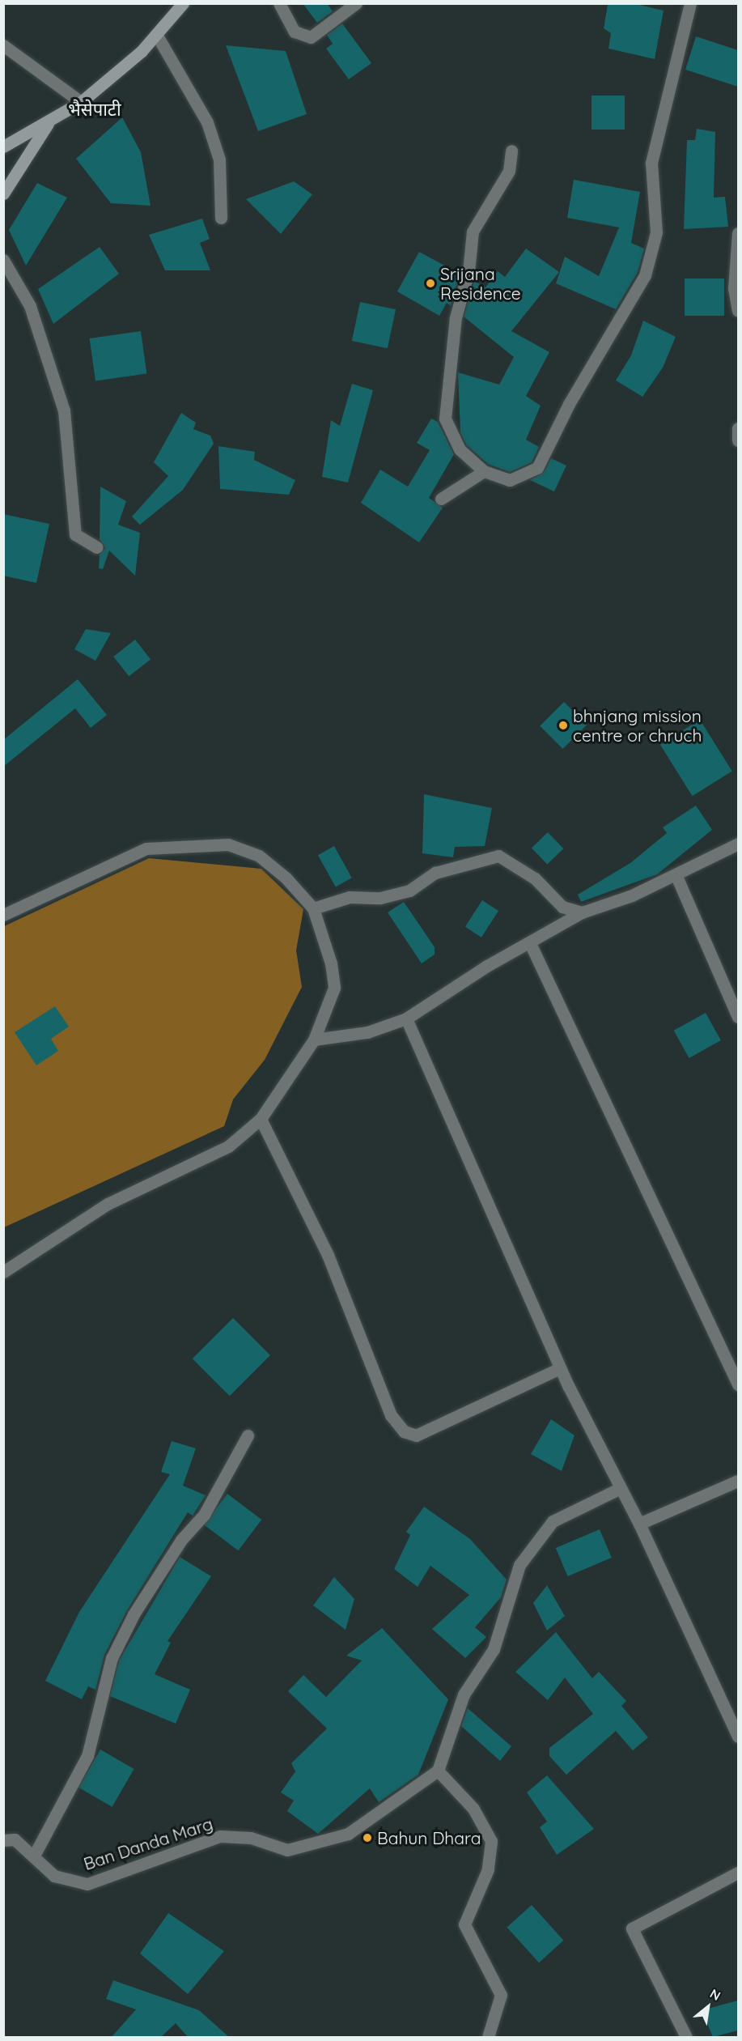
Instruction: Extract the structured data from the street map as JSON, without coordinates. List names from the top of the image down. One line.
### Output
{"streets":{"street":["Ban Danda Marg"]},"districts":["भैसेपाटी"],"places":["Srijana Residence","bhnjang mission centre or chruch","Bahun Dhara"],"north":"top right"}
